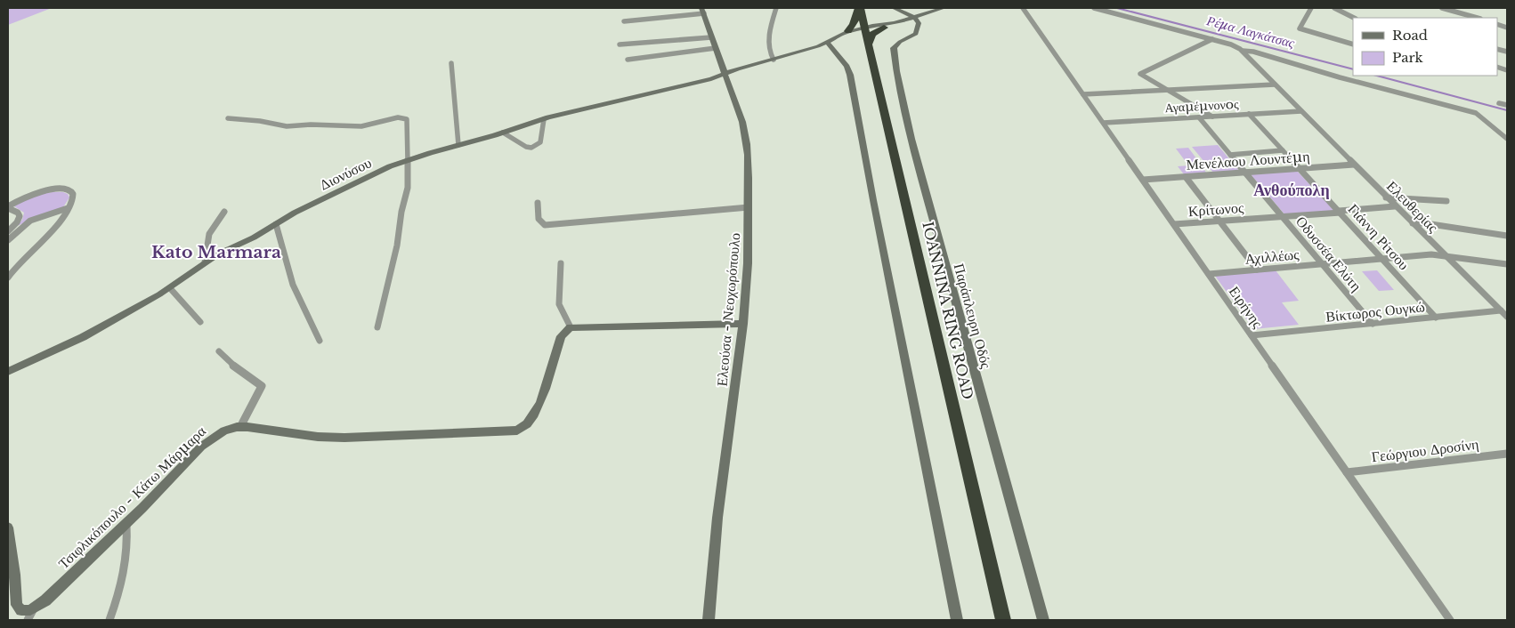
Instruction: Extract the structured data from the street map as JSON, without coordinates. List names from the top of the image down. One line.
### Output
{"streets":{"highway":["IOANNINA RING ROAD"],"street":["Αγαμέμνονoς","Μενέλαου Λουντέμη","Διονύσου","Ελευθερίας","Κρίτωνος","Γιάννη Ρίτσου","Οδυσσέα Ελύτη","Αχιλλέως","Ειρήνης","Ελεούσα - Νεοχωρόπουλο","Βίκτωρος Ουγκώ","Παράπλευρη Οδός","Γεώργιου Δροσίνη","Τσιφλικόπουλο - Κάτω Μάρμαρα"]},"crossings":[["Αγαμέμνονoς","Ελευθερίας"],["Αγαμέμνονoς","Γιάννη Ρίτσου"],["Αγαμέμνονoς","Οδυσσέα Ελύτη"],["Αγαμέμνονoς","Ειρήνης"],["Μενέλαου Λουντέμη","Ελευθερίας"],["Μενέλαου Λουντέμη","Γιάννη Ρίτσου"],["Μενέλαου Λουντέμη","Οδυσσέα Ελύτη"],["Μενέλαου Λουντέμη","Ειρήνης"],["Διονύσου","Ελεούσα - Νεοχωρόπουλο"],["Ελευθερίας","Κρίτωνος"],["Ελευθερίας","Αχιλλέως"],["Ελευθερίας","Βίκτωρος Ουγκώ"],["Κρίτωνος","Γιάννη Ρίτσου"],["Κρίτωνος","Οδυσσέα Ελύτη"],["Κρίτωνος","Ειρήνης"],["Γιάννη Ρίτσου","Αχιλλέως"],["Γιάννη Ρίτσου","Βίκτωρος Ουγκώ"],["Οδυσσέα Ελύτη","Αχιλλέως"],["Οδυσσέα Ελύτη","Βίκτωρος Ουγκώ"],["Αχιλλέως","Ειρήνης"],["Ειρήνης","Βίκτωρος Ουγκώ"],["Ειρήνης","Γεώργιου Δροσίνη"]],"districts":["Ανθούπολη","Kato Marmara"],"water":["Ρέμα Λαγκάτσας"],"legend":["Road","Park"]}
